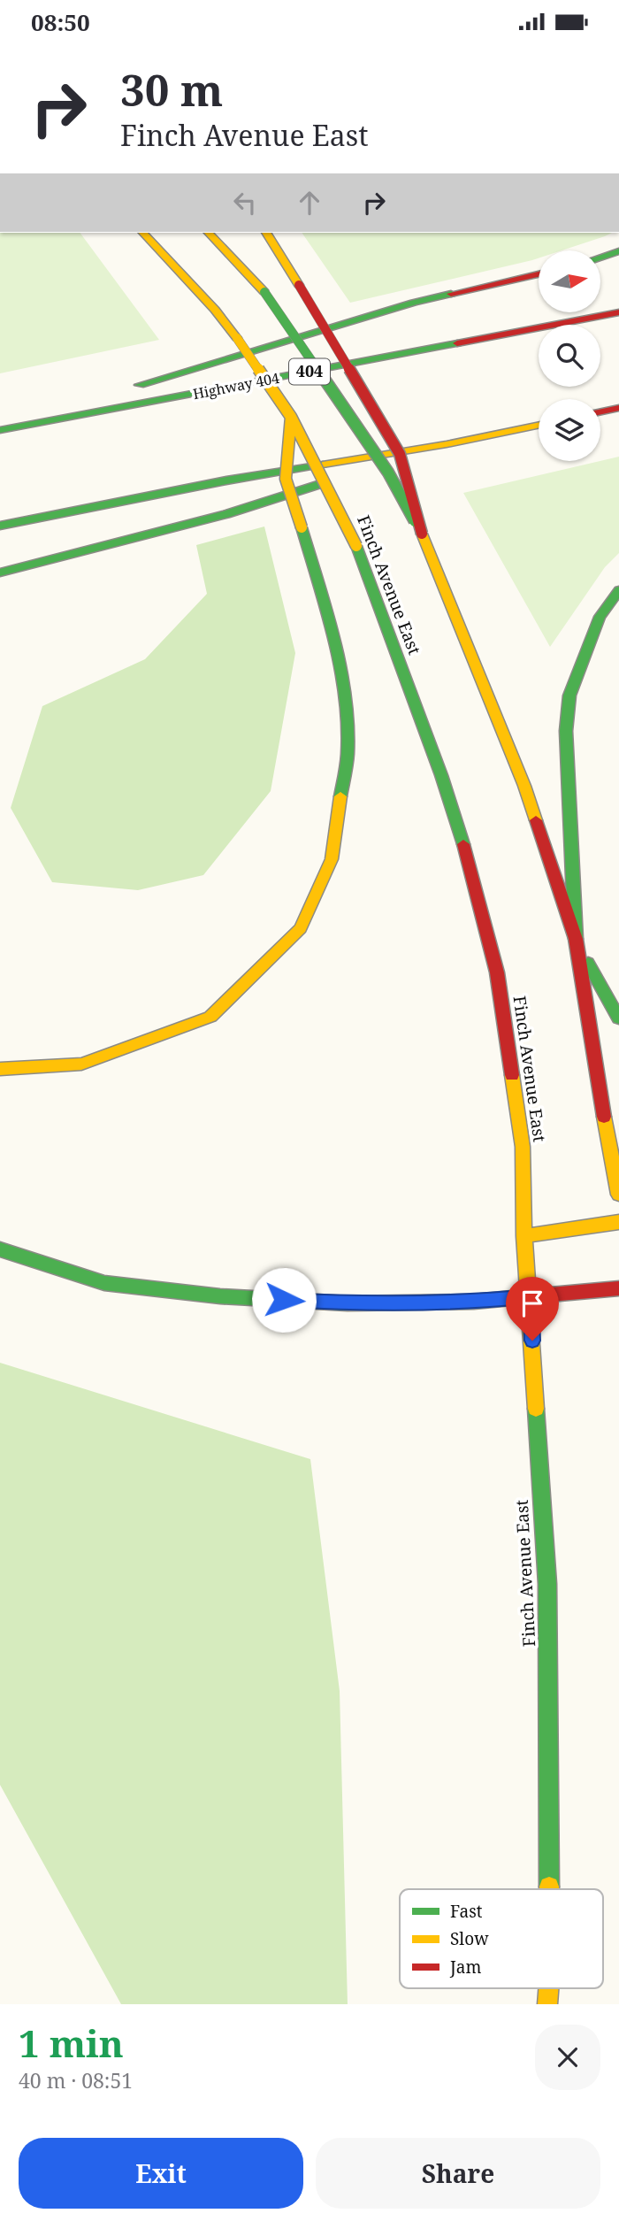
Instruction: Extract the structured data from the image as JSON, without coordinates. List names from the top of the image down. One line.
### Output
{"streets":{"main road":["404","Highway 404","Finch Avenue East"]},"legend":["Fast","Slow","Jam"],"north":"right","page":{"status":"08:50","turn":["30 m","Finch Avenue East"],"heading":["1 min","40 m · 08:51"],"buttons":["Exit","Share"]}}
